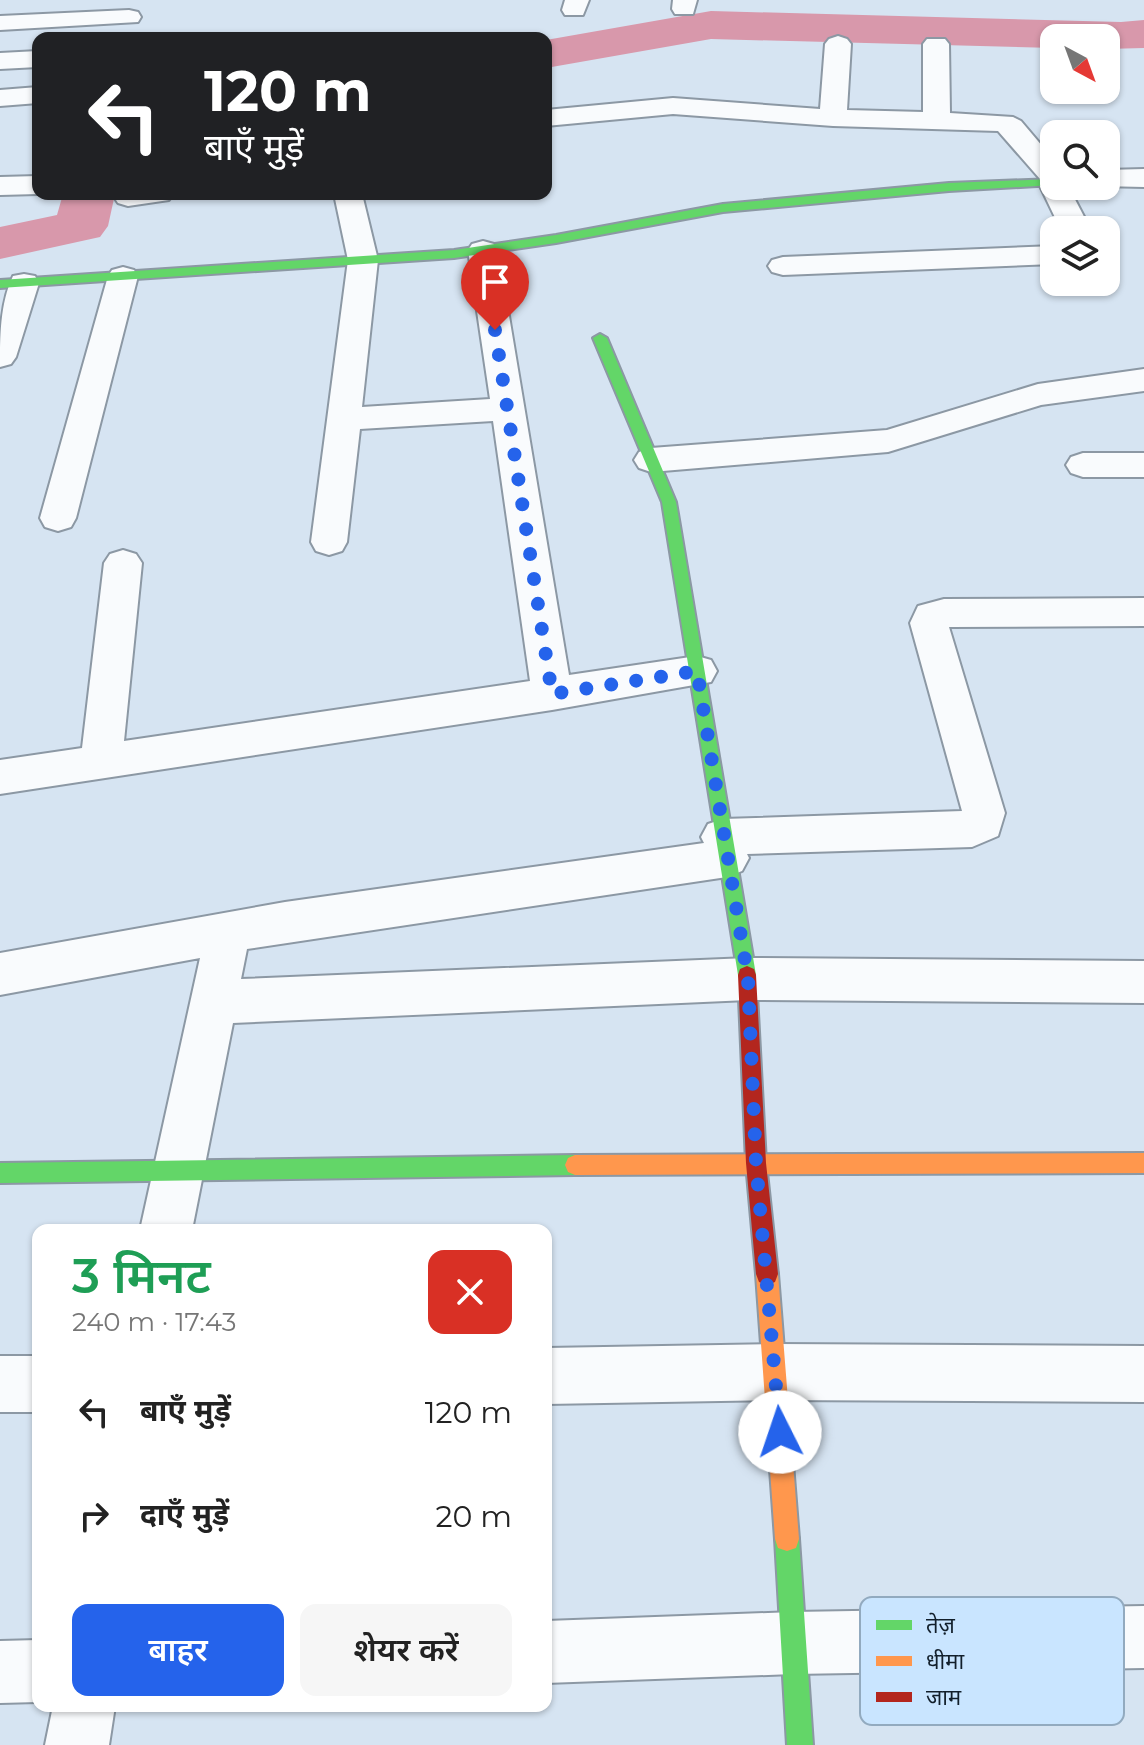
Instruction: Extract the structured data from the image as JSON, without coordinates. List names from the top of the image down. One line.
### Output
{"legend":["तेज़","धीमा","जाम"],"north":"bottom right","page":{"turn":["120 m","बाएँ मुड़ें"],"heading":["3 मिनट","240 m · 17:43"],"list":[{"name":"बाएँ मुड़ें","value":"120 m"},{"name":"दाएँ मुड़ें","value":"20 m"}],"buttons":["बाहर","शेयर करें"]}}
